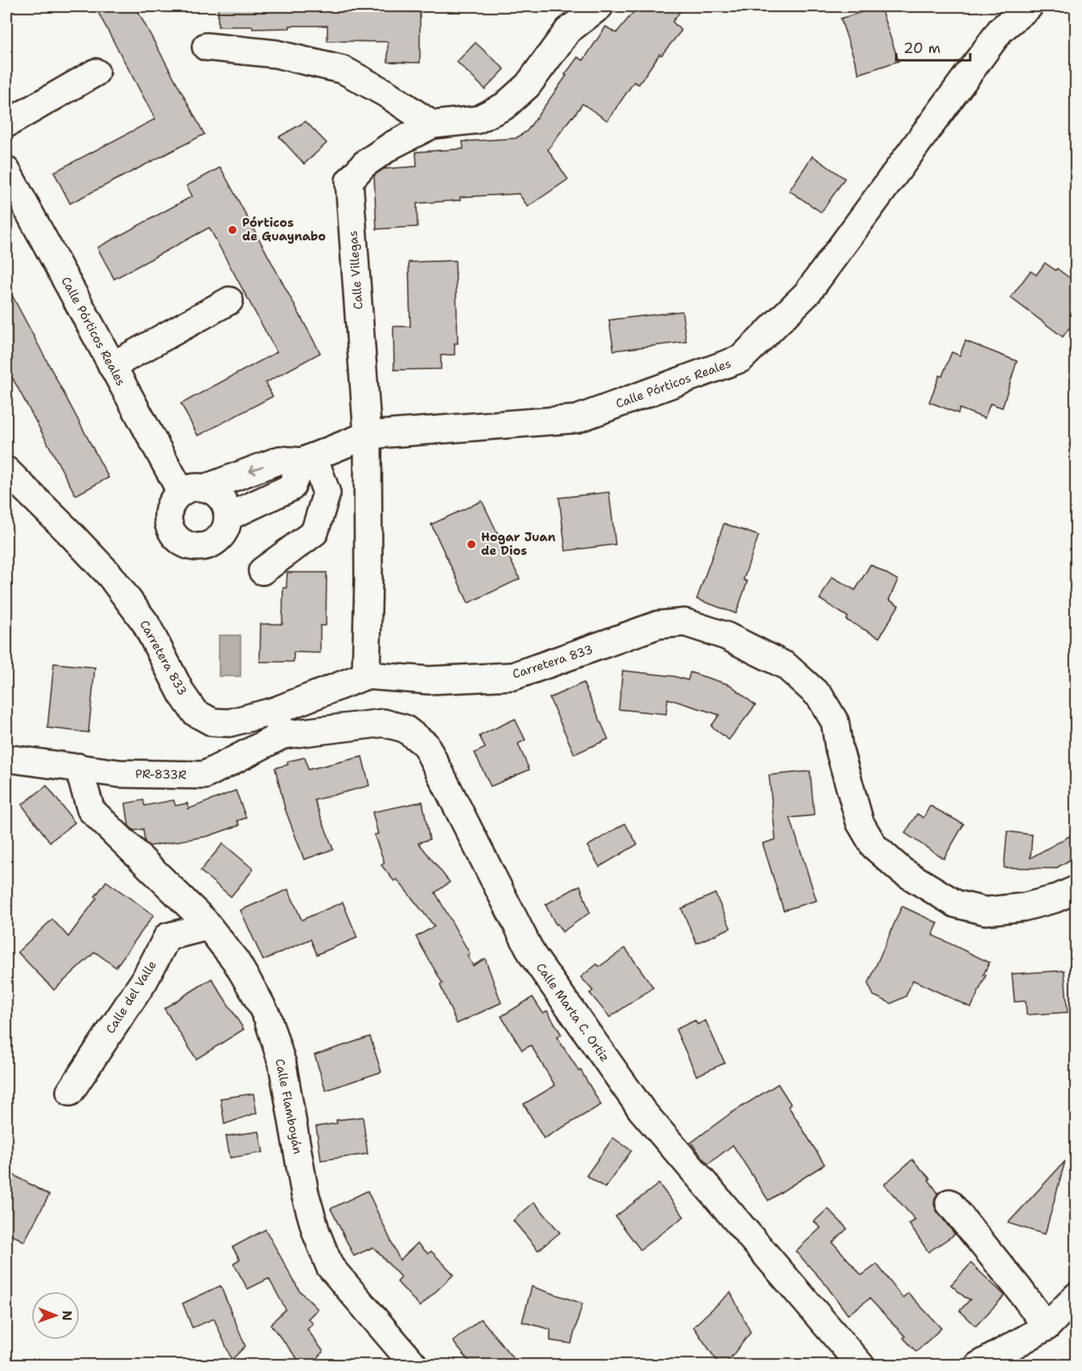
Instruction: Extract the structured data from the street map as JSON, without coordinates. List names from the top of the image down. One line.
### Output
{"streets":{"street":["Calle Villegas","Calle Pórticos Reales","Carretera 833","PR-833R","Calle del Valle","Calle Marta C. Ortiz","Calle Flamboyán"]},"crossings":[["Calle Villegas","Calle Pórticos Reales"],["Calle Villegas","Carretera 833"],["Carretera 833","PR-833R"],["Carretera 833","Calle Marta C. Ortiz"],["PR-833R","Calle Marta C. Ortiz"],["PR-833R","Calle Flamboyán"],["Calle del Valle","Calle Flamboyán"]],"places":["Pórticos de Guaynabo","Hogar Juan de Dios"],"scale_bar":"20 m","north":"right"}
